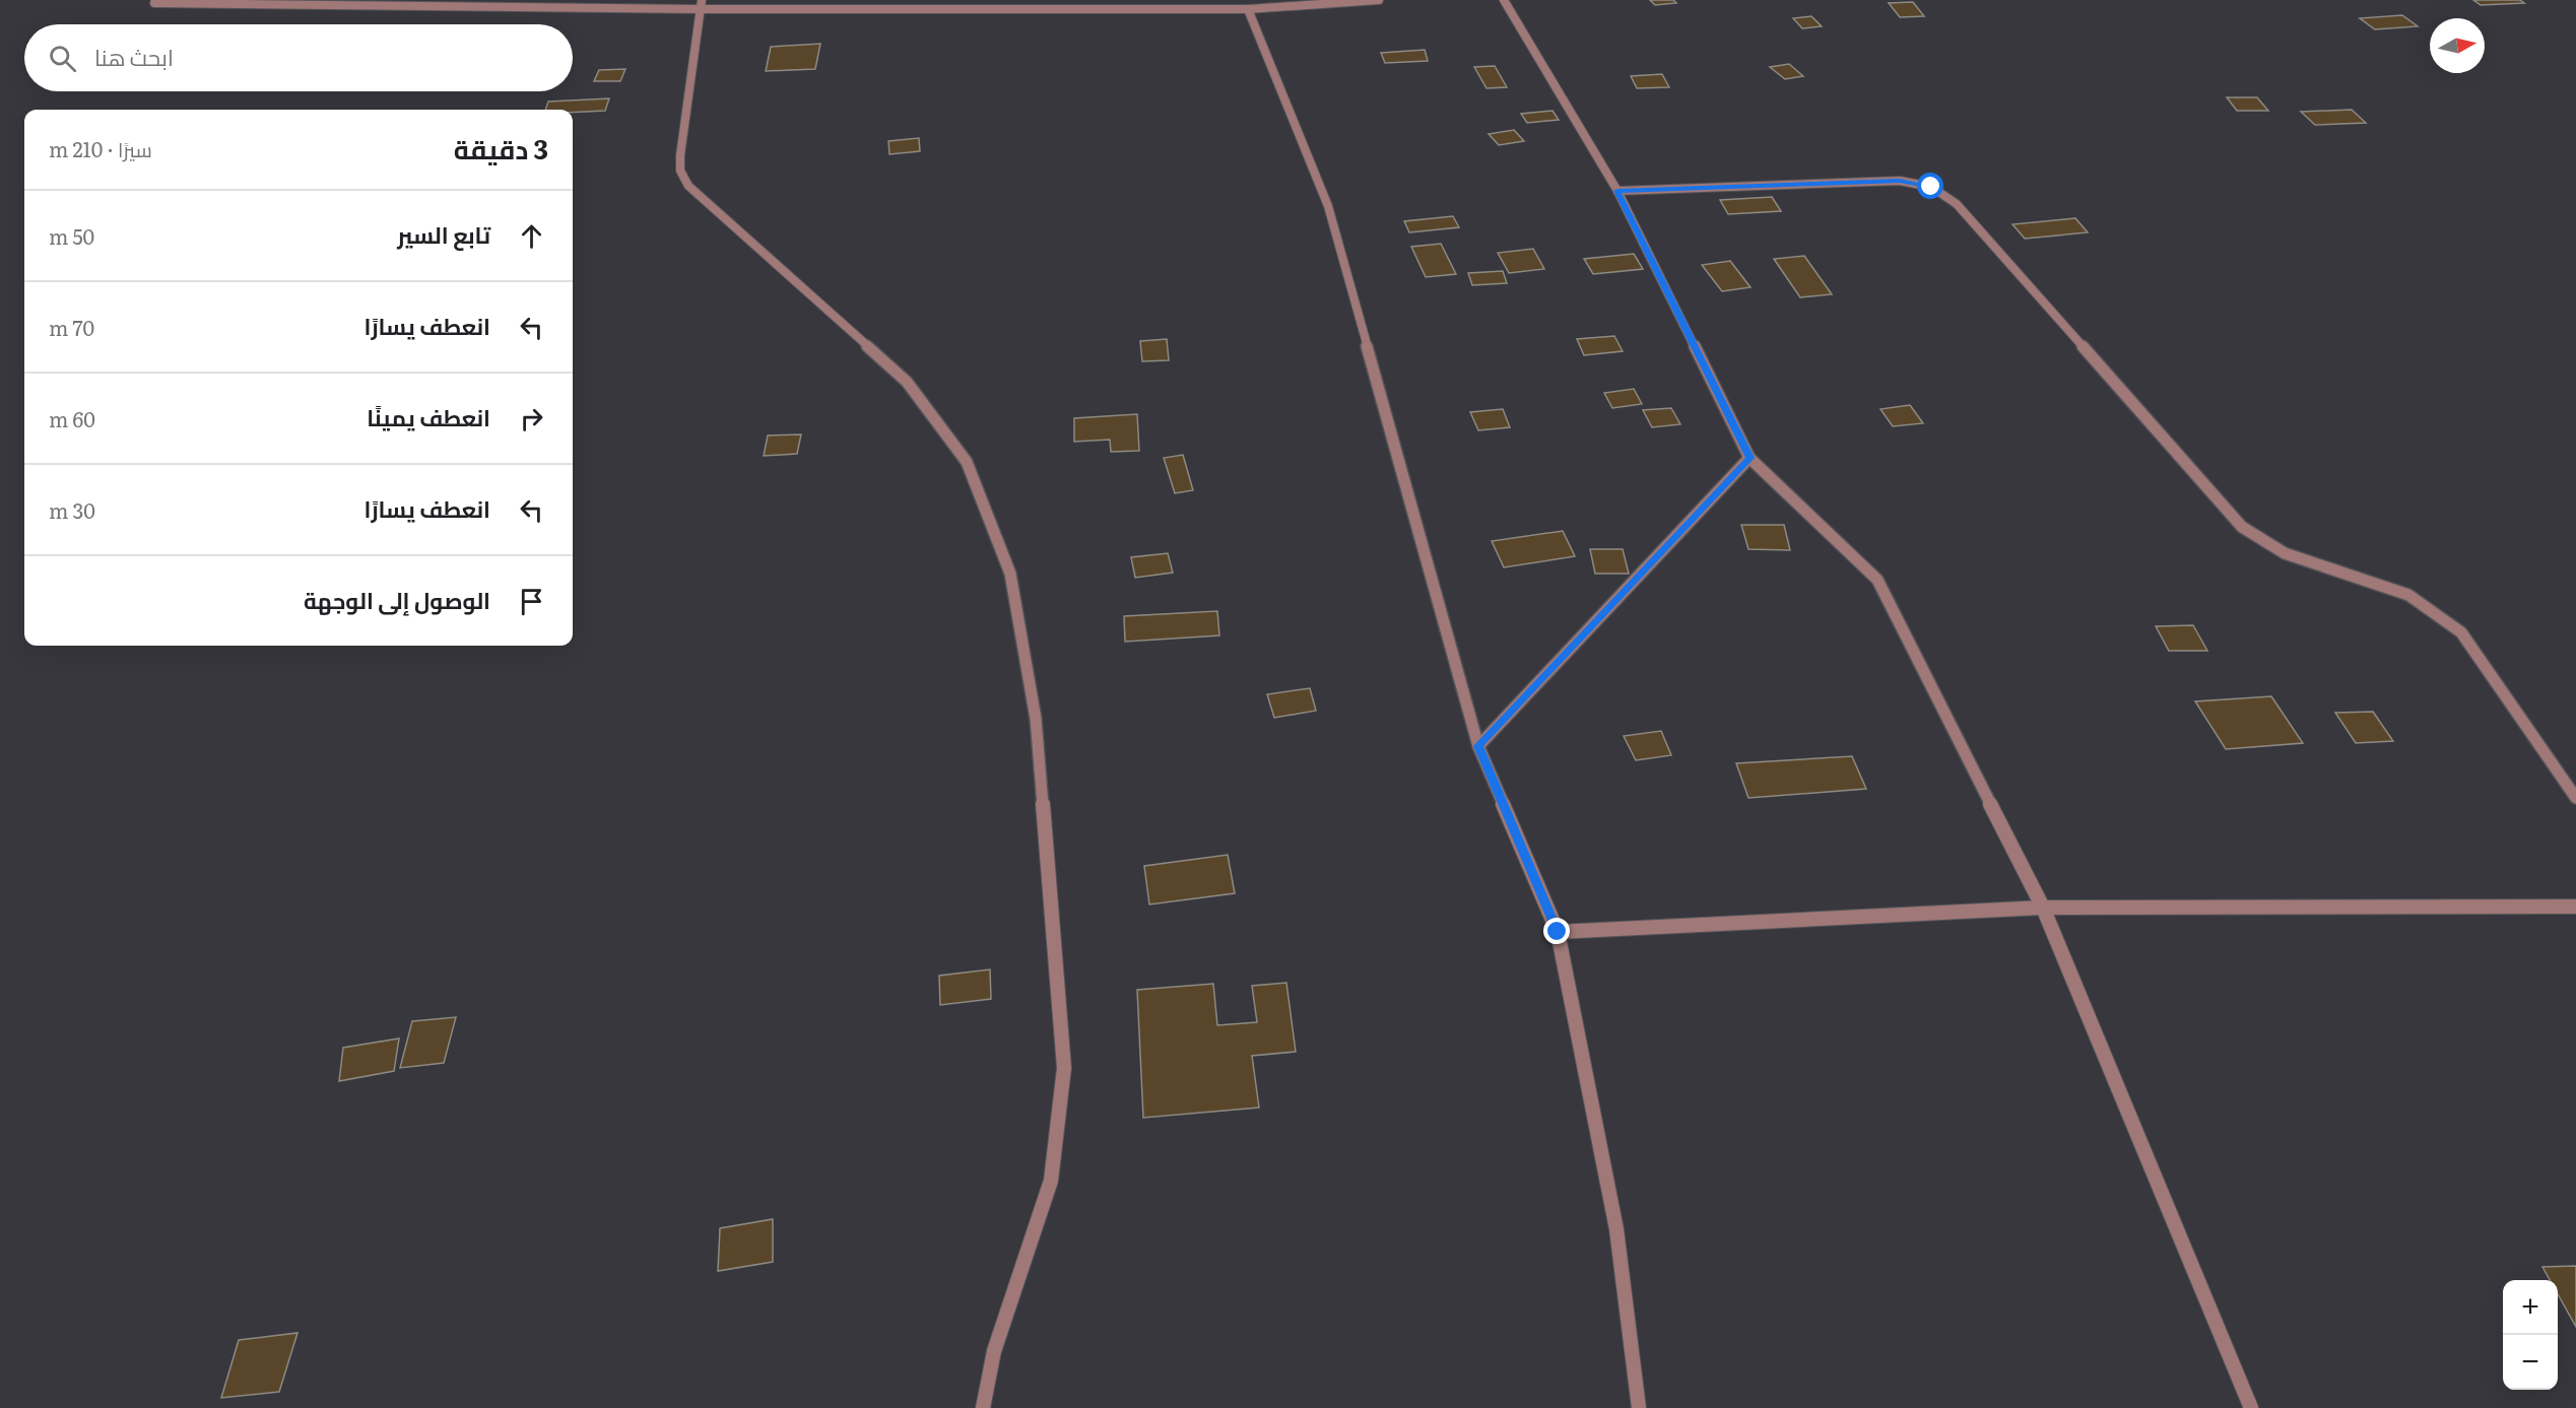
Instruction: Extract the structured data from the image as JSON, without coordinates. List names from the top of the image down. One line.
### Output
{"north":"right","page":{"search":"ابحث هنا","heading":["3 دقيقة","سيرًا · 210 m"],"list":[["تابع السير","50 m"],["انعطف يسارًا","70 m"],["انعطف يمينًا","60 m"],["انعطف يسارًا","30 m"],"الوصول إلى الوجهة"],"map_buttons":["+","−"]}}
